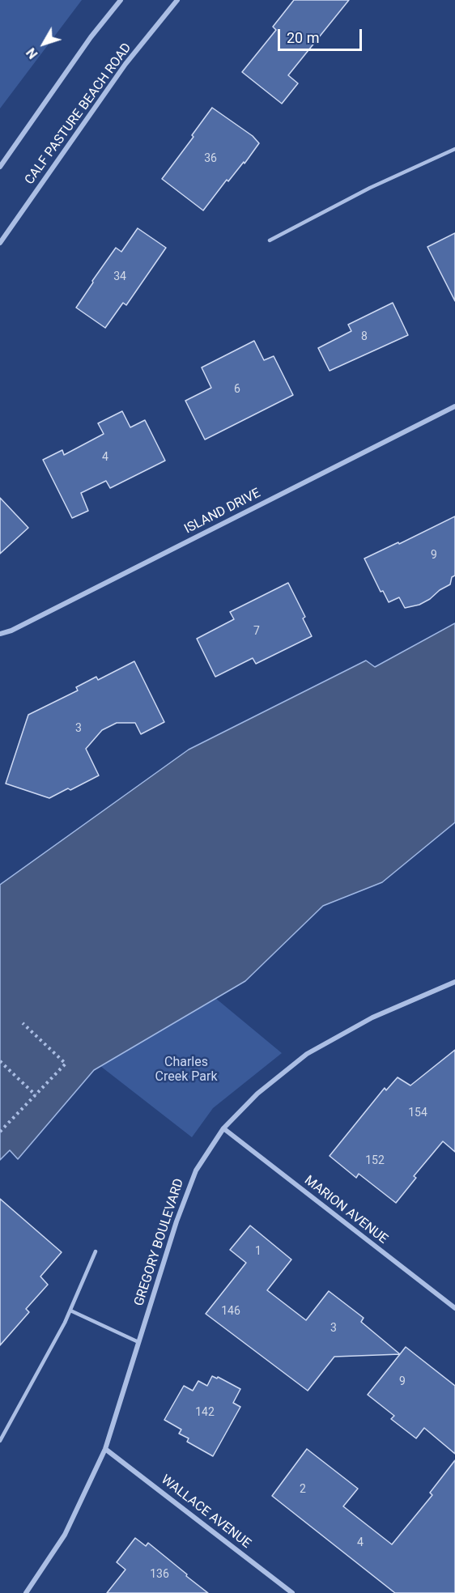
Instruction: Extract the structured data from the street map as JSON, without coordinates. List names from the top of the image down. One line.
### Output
{"streets":{"street":["CALF PASTURE BEACH ROAD","ISLAND DRIVE","MARION AVENUE","GREGORY BOULEVARD","WALLACE AVENUE"]},"crossings":[["MARION AVENUE","GREGORY BOULEVARD"],["GREGORY BOULEVARD","WALLACE AVENUE"]],"parks":["Charles Creek Park"],"house_numbers":["36","34","8","6","4","9","7","3","154","152","1","146","3","9","142","2","4","136"],"scale_bar":"20 m","north":"bottom left"}
